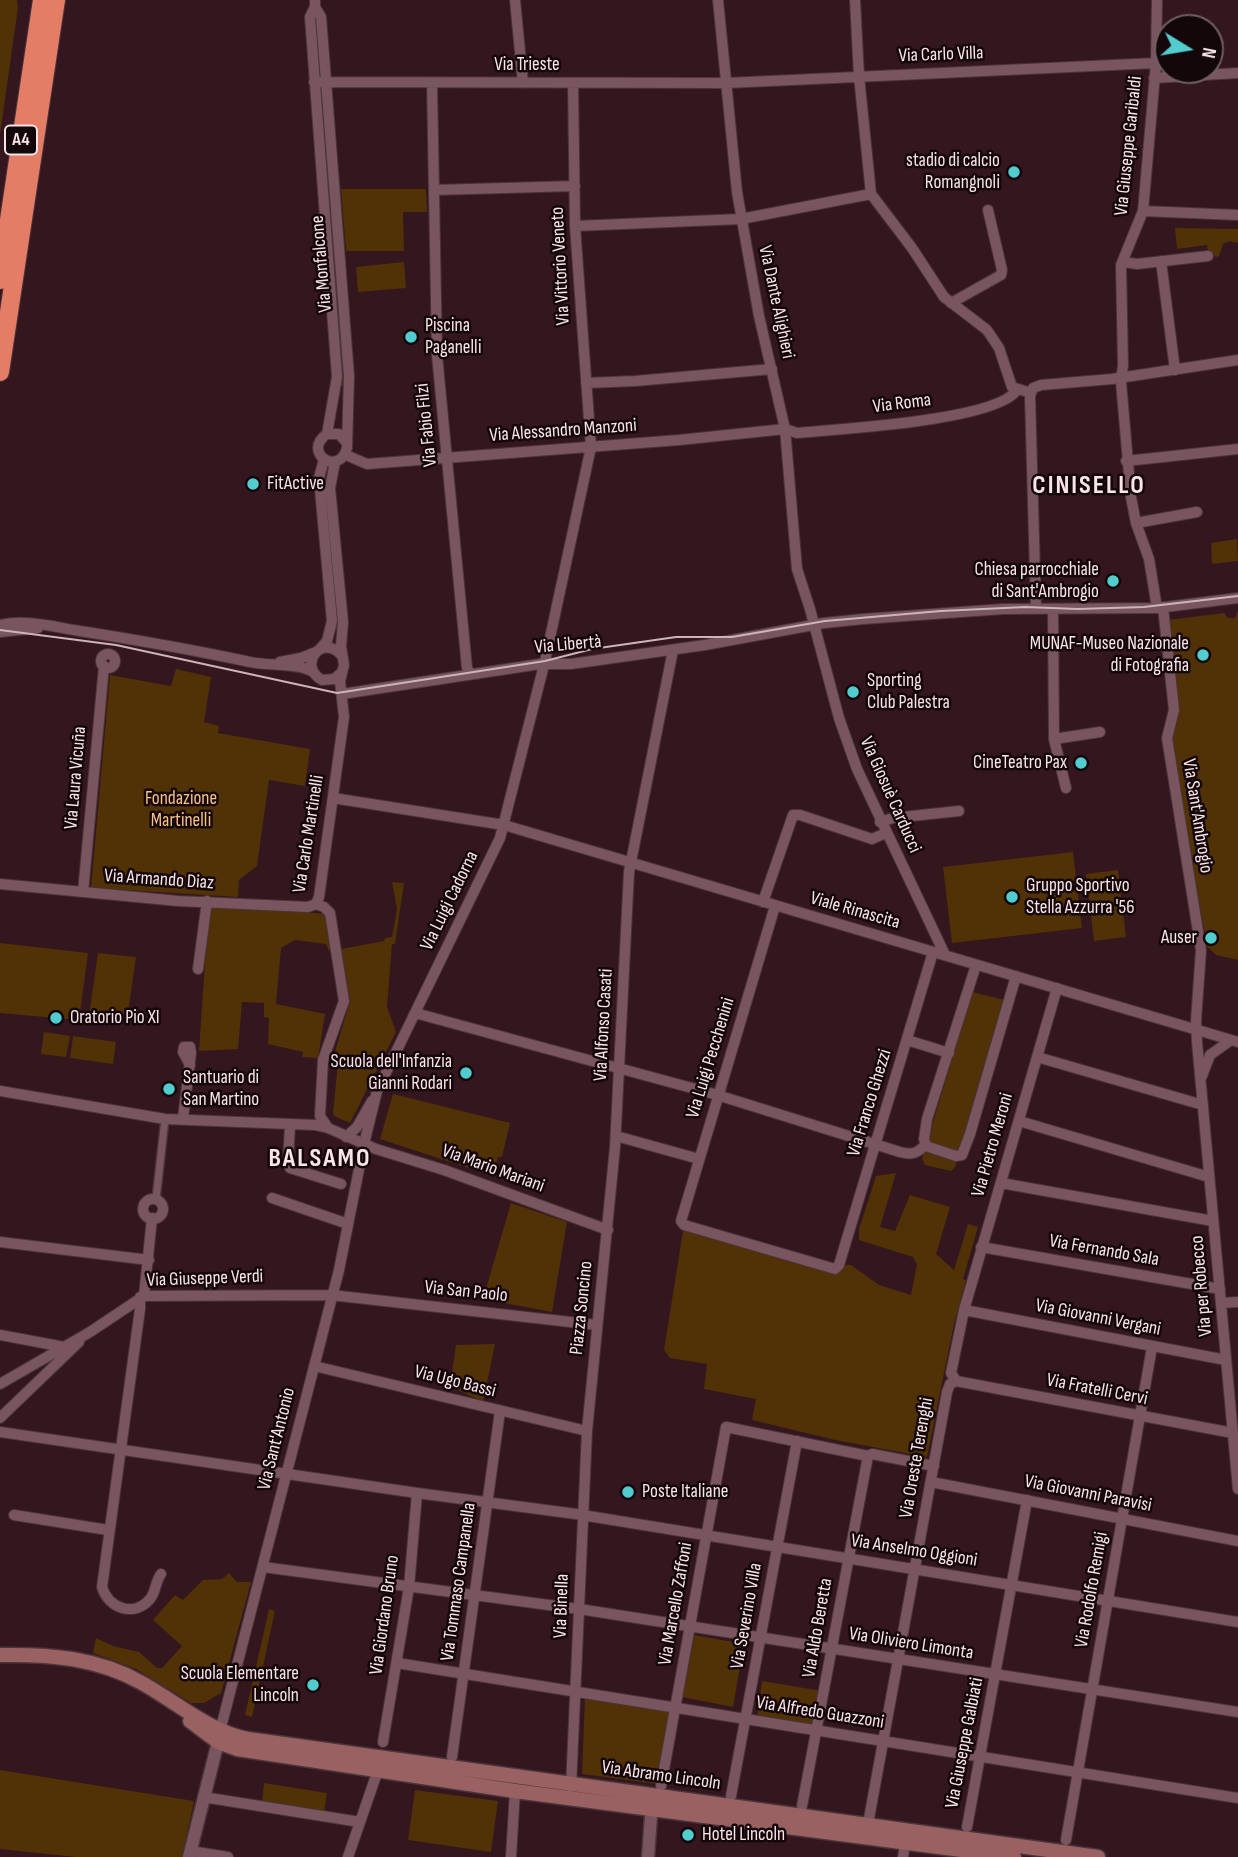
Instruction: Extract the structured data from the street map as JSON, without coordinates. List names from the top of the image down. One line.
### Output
{"streets":{"highway":["A4"],"main road":["Via Abramo Lincoln"],"street":["Via Carlo Villa","Via Trieste","Via Giuseppe Garibaldi","Via Monfalcone","Via Vittorio Veneto","Via Dante Alighieri","Via Roma","Via Fabio Filzi","Via Alessandro Manzoni","Via Libertà","Via Laura Vicuña","Via Giosuè Carducci","Via Sant'Ambrogio","Via Carlo Martinelli","Via Armando Diaz","Via Luigi Cadorna","Viale Rinascita","Via Alfonso Casati","Via Luigi Pecchenini","Via Franco Ghezzi","Via Pietro Meroni","Via Mario Mariani","Via Fernando Sala","Via Giuseppe Verdi","Via per Robecco","Via San Paolo","Piazza Soncino","Via Giovanni Vergani","Via Ugo Bassi","Via Fratelli Cervi","Via Sant'Antonio","Via Oreste Terenghi","Via Giovanni Paravisi","Via Anselmo Oggioni","Via Tommaso Campanella","Via Rodolfo Remigi","Via Marcello Zaffoni","Via Binella","Via Giordano Bruno","Via Severino Villa","Via Aldo Beretta","Via Oliviero Limonta","Via Alfredo Guazzoni","Via Giuseppe Galbiati"]},"crossings":[["Via Carlo Villa","Via Trieste"],["Via Carlo Villa","Via Dante Alighieri"],["Via Trieste","Via Monfalcone"],["Via Trieste","Via Vittorio Veneto"],["Via Trieste","Via Dante Alighieri"],["Via Trieste","Via Fabio Filzi"],["Via Giuseppe Garibaldi","Via Sant'Ambrogio"],["Via Monfalcone","Via Alessandro Manzoni"],["Via Vittorio Veneto","Via Alessandro Manzoni"],["Via Vittorio Veneto","Via Libertà"],["Via Vittorio Veneto","Via Luigi Cadorna"],["Via Dante Alighieri","Via Roma"],["Via Dante Alighieri","Via Alessandro Manzoni"],["Via Dante Alighieri","Via Libertà"],["Via Dante Alighieri","Via Giosuè Carducci"],["Via Roma","Via Alessandro Manzoni"],["Via Fabio Filzi","Via Alessandro Manzoni"],["Via Fabio Filzi","Via Libertà"],["Via Libertà","Via Giosuè Carducci"],["Via Libertà","Via Carlo Martinelli"],["Via Libertà","Via Luigi Cadorna"],["Via Libertà","Via Alfonso Casati"],["Via Laura Vicuña","Via Armando Diaz"],["Via Giosuè Carducci","Viale Rinascita"],["Via Sant'Ambrogio","Viale Rinascita"],["Via Sant'Ambrogio","Via per Robecco"],["Via Carlo Martinelli","Via Armando Diaz"],["Via Carlo Martinelli","Viale Rinascita"],["Via Carlo Martinelli","Via Mario Mariani"],["Via Luigi Cadorna","Viale Rinascita"],["Via Luigi Cadorna","Via Mario Mariani"],["Via Luigi Cadorna","Via Sant'Antonio"],["Viale Rinascita","Via Alfonso Casati"],["Viale Rinascita","Via Luigi Pecchenini"],["Viale Rinascita","Via Franco Ghezzi"],["Viale Rinascita","Via Pietro Meroni"],["Viale Rinascita","Via per Robecco"],["Via Alfonso Casati","Piazza Soncino"],["Via Luigi Pecchenini","Via Franco Ghezzi"],["Via Pietro Meroni","Via Fernando Sala"],["Via Pietro Meroni","Via Giovanni Vergani"],["Via Pietro Meroni","Via Oreste Terenghi"],["Via Mario Mariani","Piazza Soncino"],["Via Mario Mariani","Via Sant'Antonio"],["Via Fernando Sala","Via per Robecco"],["Via Giuseppe Verdi","Via San Paolo"],["Via Giuseppe Verdi","Via Sant'Antonio"],["Via per Robecco","Via Giovanni Vergani"],["Via per Robecco","Via Fratelli Cervi"],["Via San Paolo","Piazza Soncino"],["Via San Paolo","Via Sant'Antonio"],["Piazza Soncino","Via Ugo Bassi"],["Piazza Soncino","Via Binella"],["Via Giovanni Vergani","Via Oreste Terenghi"],["Via Giovanni Vergani","Via Rodolfo Remigi"],["Via Ugo Bassi","Via Sant'Antonio"],["Via Ugo Bassi","Via Tommaso Campanella"],["Via Ugo Bassi","Via Binella"],["Via Fratelli Cervi","Via Oreste Terenghi"],["Via Fratelli Cervi","Via Rodolfo Remigi"],["Via Sant'Antonio","Via Anselmo Oggioni"],["Via Sant'Antonio","Via Oliviero Limonta"],["Via Sant'Antonio","Via Abramo Lincoln"],["Via Oreste Terenghi","Via Giovanni Paravisi"],["Via Oreste Terenghi","Via Anselmo Oggioni"],["Via Oreste Terenghi","Via Oliviero Limonta"],["Via Oreste Terenghi","Via Alfredo Guazzoni"],["Via Oreste Terenghi","Via Abramo Lincoln"],["Via Giovanni Paravisi","Via Rodolfo Remigi"],["Via Giovanni Paravisi","Via Giuseppe Galbiati"],["Via Anselmo Oggioni","Via Tommaso Campanella"],["Via Anselmo Oggioni","Via Rodolfo Remigi"],["Via Anselmo Oggioni","Via Marcello Zaffoni"],["Via Anselmo Oggioni","Via Binella"],["Via Anselmo Oggioni","Via Giordano Bruno"],["Via Anselmo Oggioni","Via Severino Villa"],["Via Anselmo Oggioni","Via Aldo Beretta"],["Via Anselmo Oggioni","Via Giuseppe Galbiati"],["Via Tommaso Campanella","Via Oliviero Limonta"],["Via Tommaso Campanella","Via Alfredo Guazzoni"],["Via Rodolfo Remigi","Via Oliviero Limonta"],["Via Rodolfo Remigi","Via Alfredo Guazzoni"],["Via Marcello Zaffoni","Via Severino Villa"],["Via Marcello Zaffoni","Via Oliviero Limonta"],["Via Marcello Zaffoni","Via Alfredo Guazzoni"],["Via Marcello Zaffoni","Via Abramo Lincoln"],["Via Binella","Via Oliviero Limonta"],["Via Binella","Via Alfredo Guazzoni"],["Via Binella","Via Abramo Lincoln"],["Via Giordano Bruno","Via Oliviero Limonta"],["Via Giordano Bruno","Via Alfredo Guazzoni"],["Via Severino Villa","Via Oliviero Limonta"],["Via Severino Villa","Via Alfredo Guazzoni"],["Via Aldo Beretta","Via Oliviero Limonta"],["Via Aldo Beretta","Via Alfredo Guazzoni"],["Via Oliviero Limonta","Via Giuseppe Galbiati"],["Via Alfredo Guazzoni","Via Giuseppe Galbiati"]],"districts":["CINISELLO","BALSAMO"],"parks":["Fondazione Martinelli"],"places":["stadio di calcio Romangnoli","Piscina Paganelli","FitActive","Chiesa parrocchiale di Sant'Ambrogio","MUNAF-Museo Nazionale di Fotografia","Sporting Club Palestra","CineTeatro Pax","Gruppo Sportivo Stella Azzurra '56","Auser","Oratorio Pio XI","Scuola dell'Infanzia Gianni Rodari","Santuario di San Martino","Poste Italiane","Scuola Elementare Lincoln","Hotel Lincoln"],"north":"right"}
